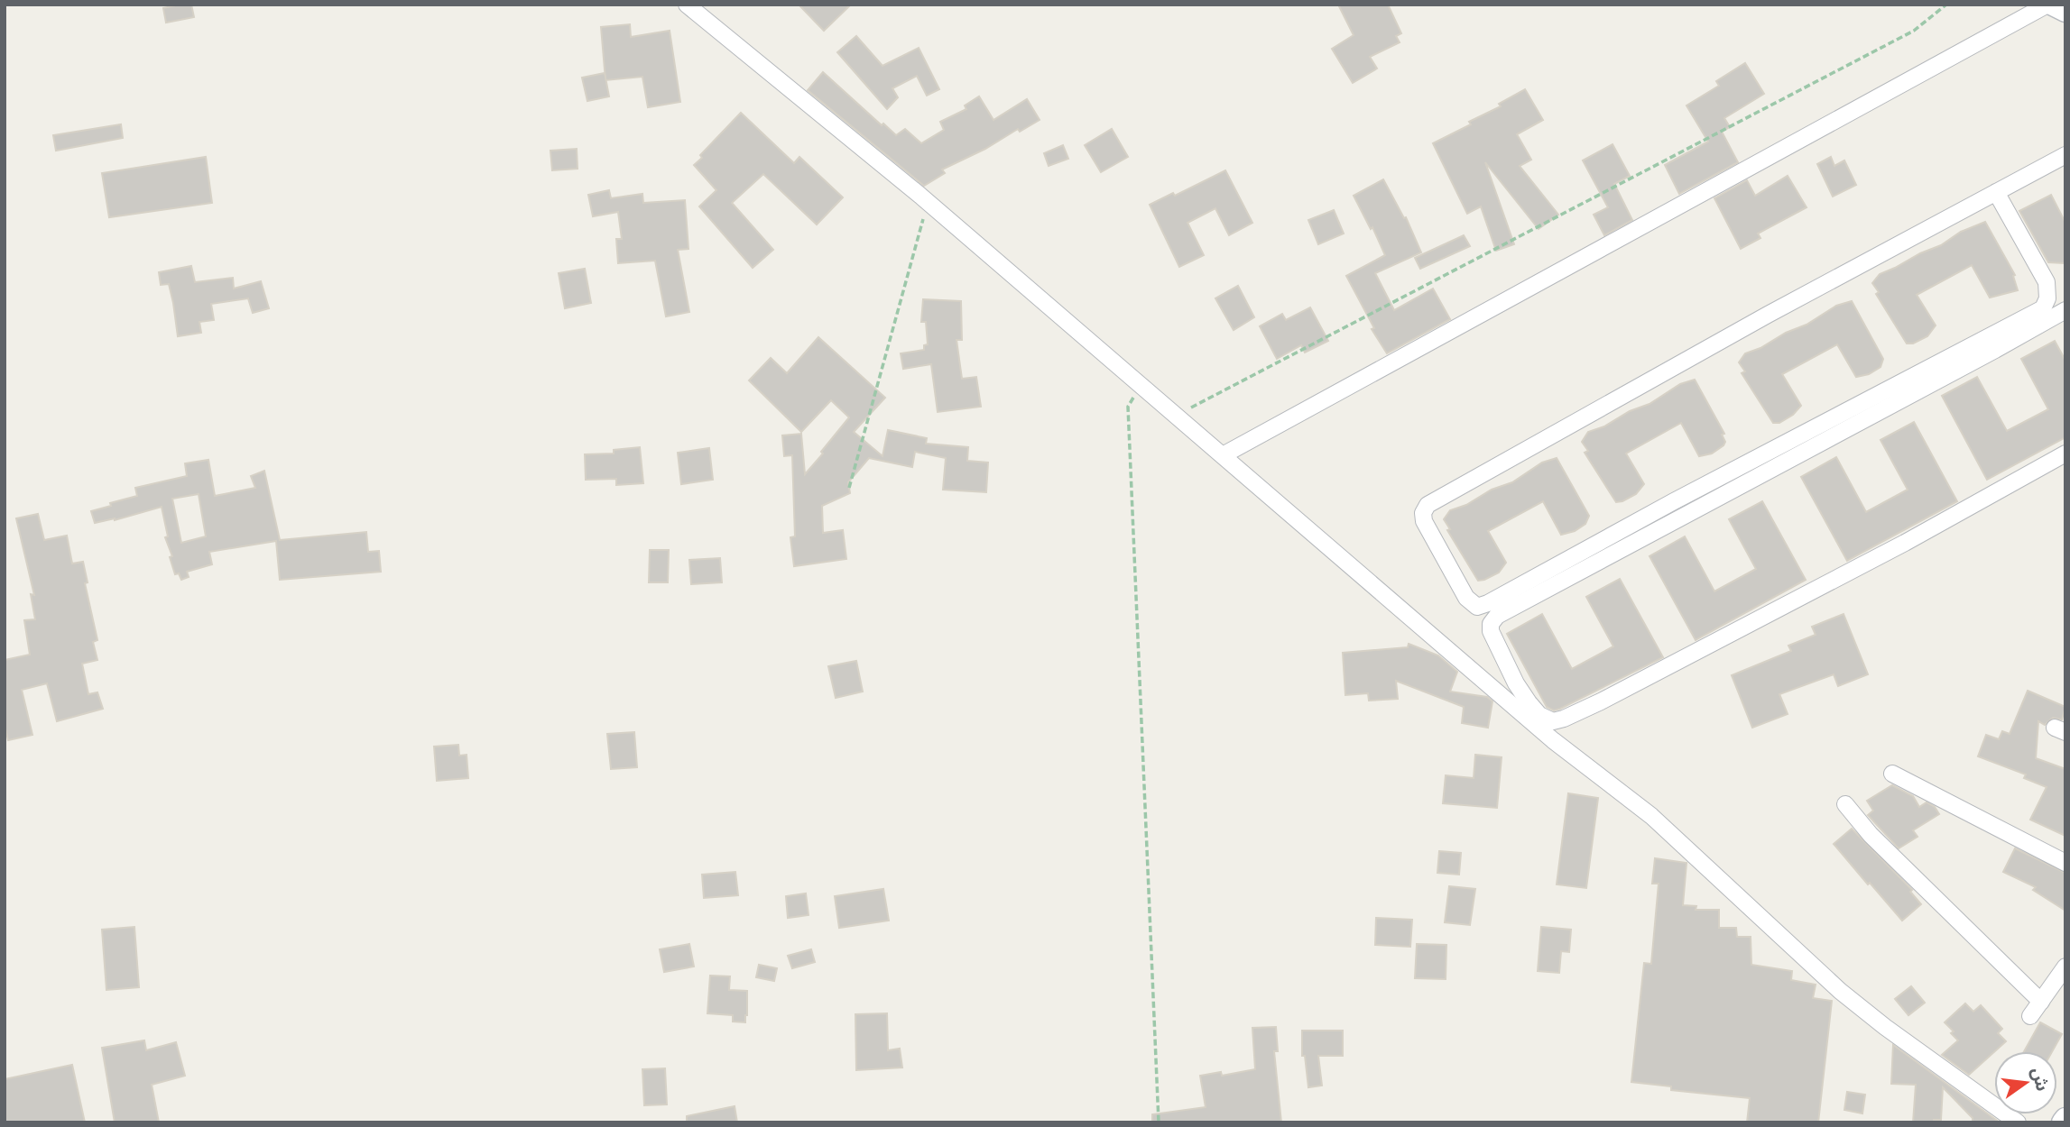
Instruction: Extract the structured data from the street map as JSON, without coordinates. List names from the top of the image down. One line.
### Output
{"north":"right"}
